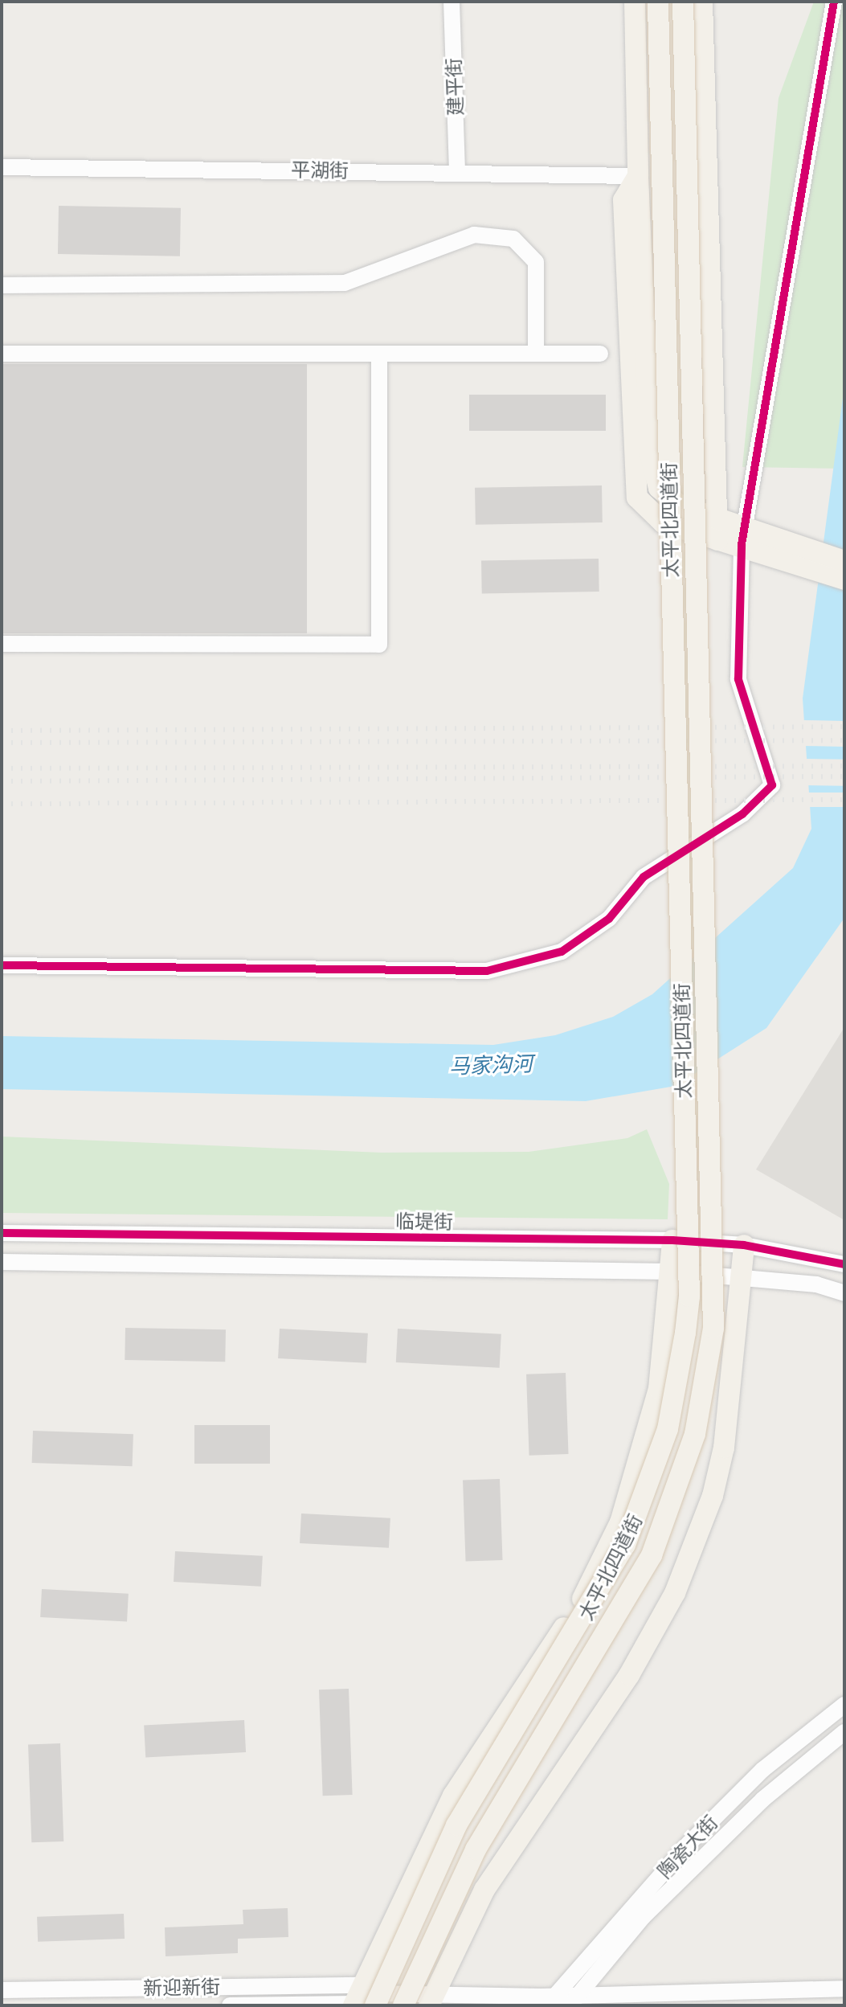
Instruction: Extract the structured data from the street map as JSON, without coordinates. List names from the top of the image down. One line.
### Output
{"streets":{"main road":["太平北四道街"],"street":["建平街","平湖街","临堤街","陶瓷大街","新迎新街"]},"crossings":[["建平街","平湖街"],["太平北四道街","临堤街"],["太平北四道街","新迎新街"]],"water":["马家沟河"]}
